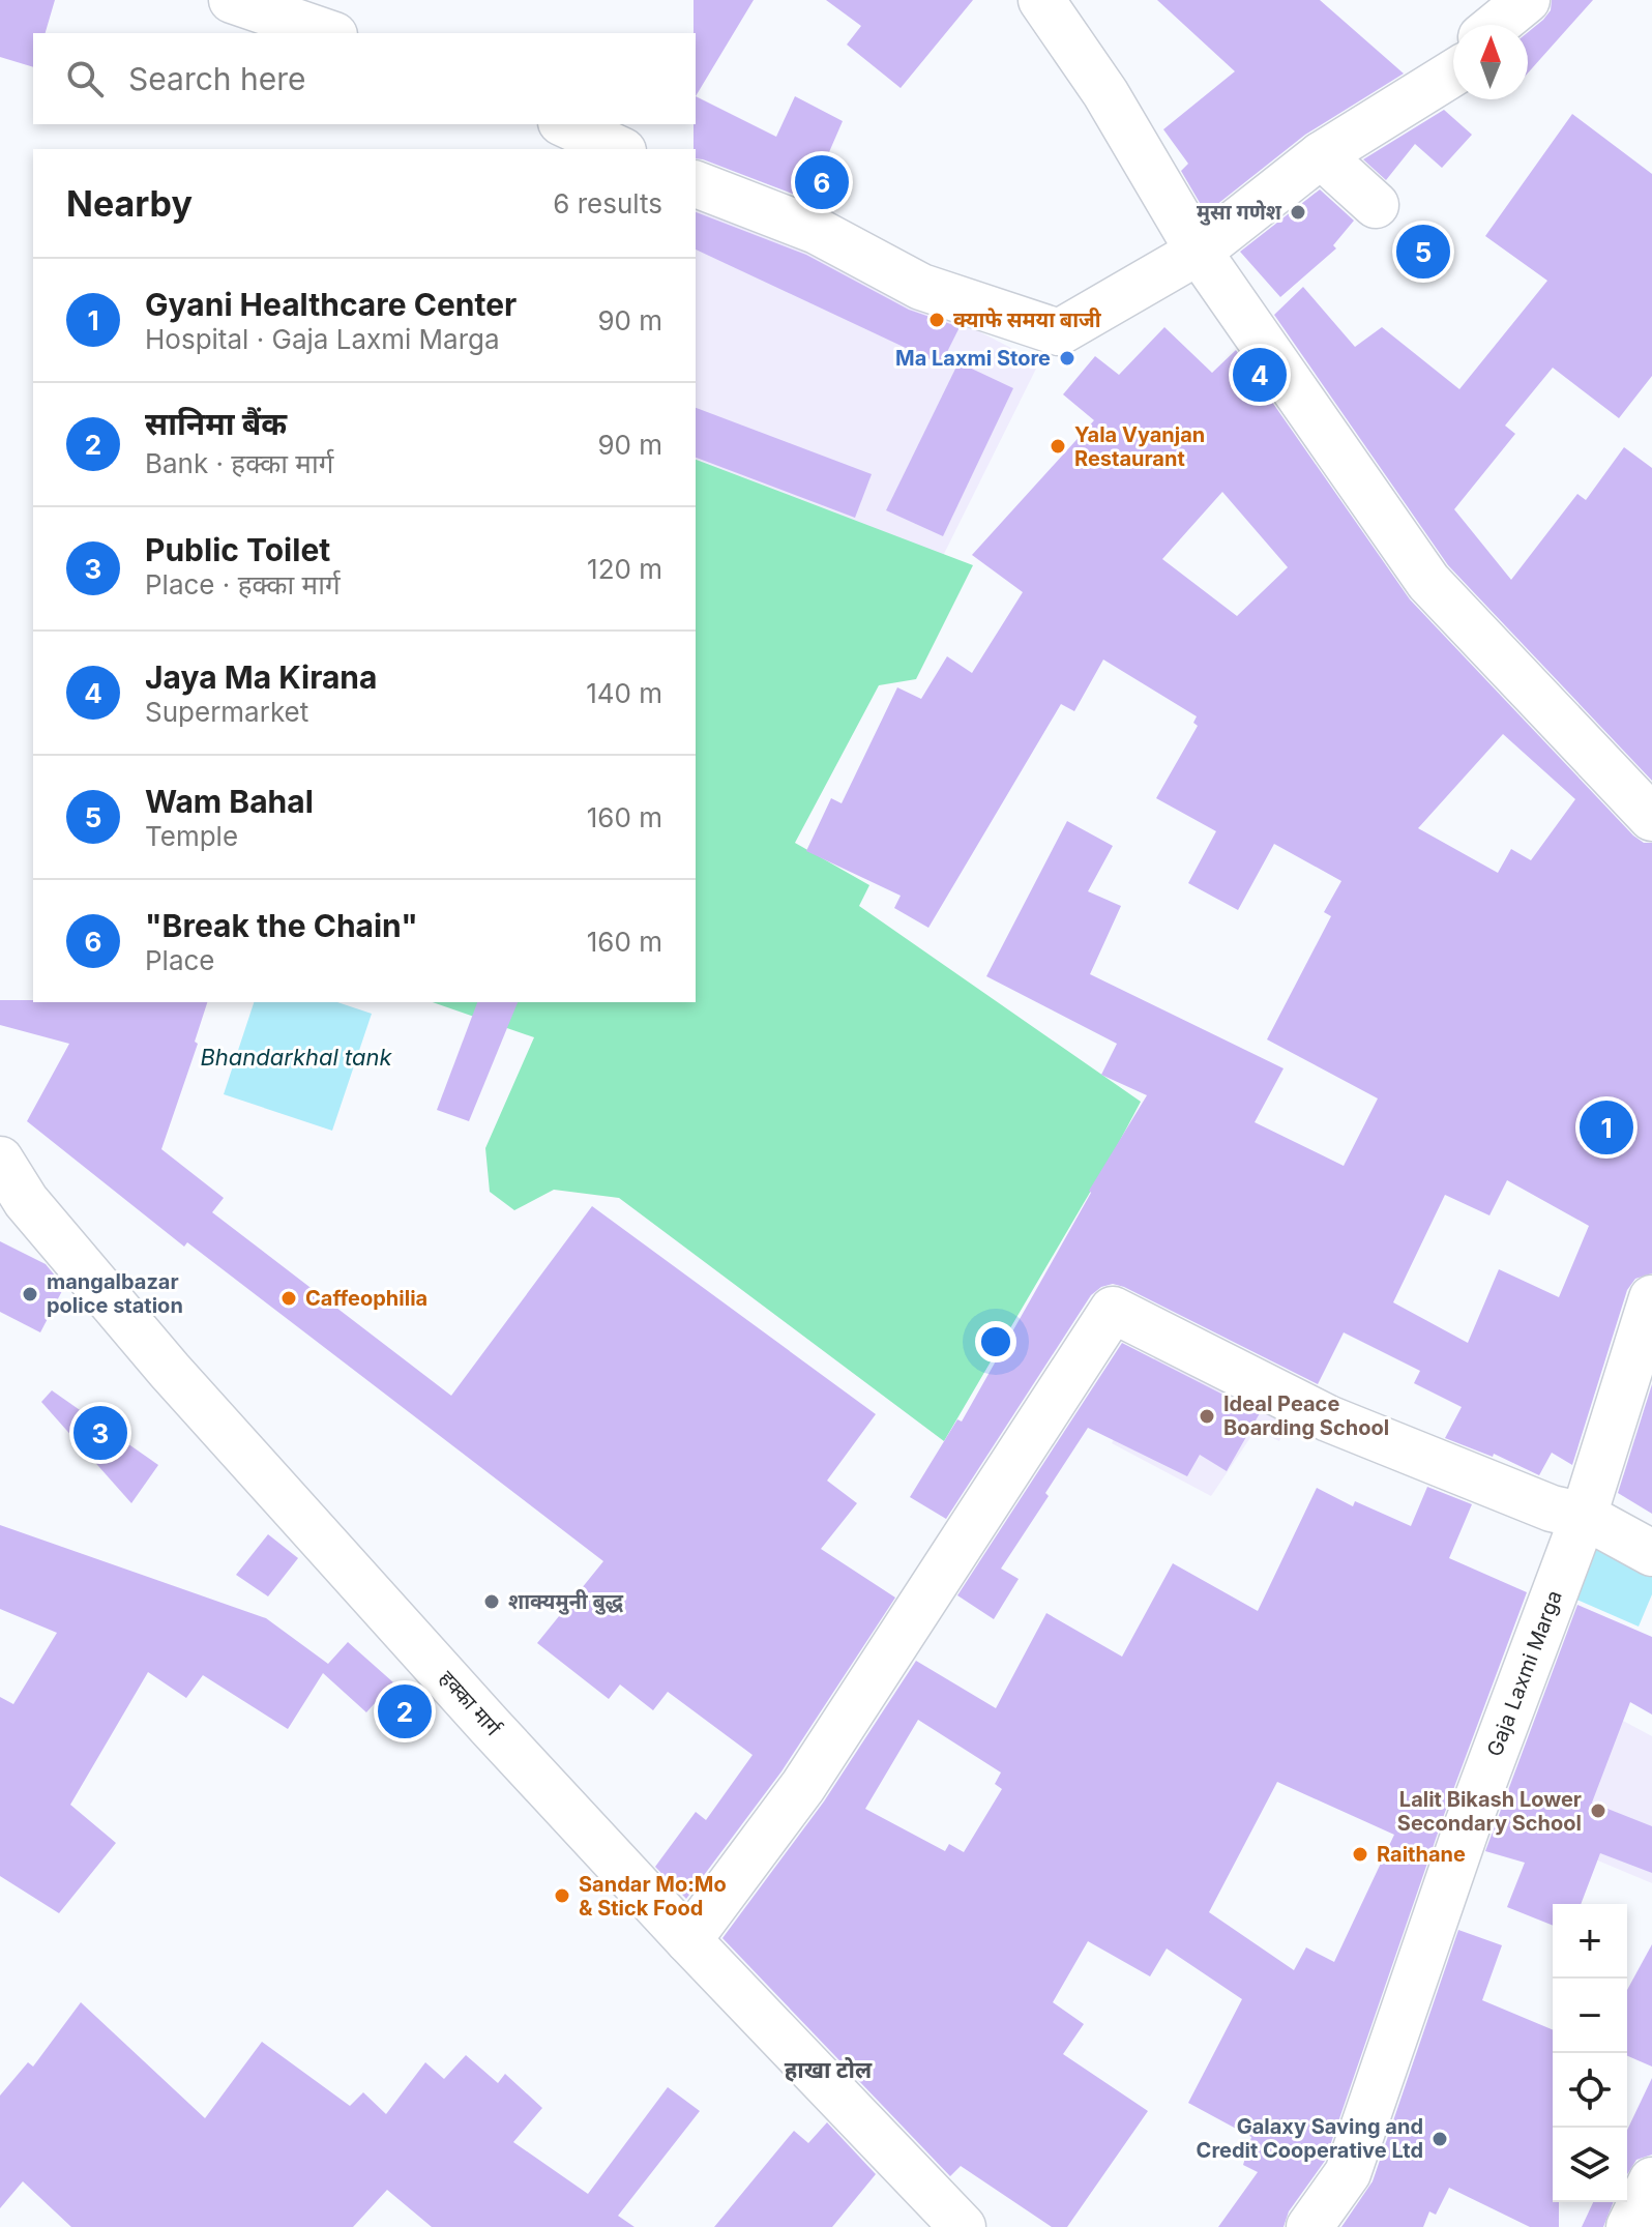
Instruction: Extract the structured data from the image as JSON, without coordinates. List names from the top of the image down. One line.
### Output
{"streets":{"street":["Gaja Laxmi Marga","हक्का मार्ग"]},"districts":["हाखा टोल"],"water":["Bhandarkhal tank"],"places":["मुसा गणेश","क्याफे समया बाजी","Ma Laxmi Store","Yala Vyanjan Restaurant","mangalbazar police station","Caffeophilia","Ideal Peace Boarding School","शाक्यमुनी बुद्ध","Lalit Bikash Lower Secondary School","Raithane","Sandar Mo:Mo & Stick Food","Galaxy Saving and Credit Cooperative Ltd"],"north":"top","page":{"search":"Search here","heading":["Nearby","6 results"],"pins":["6","5","4","1","3","2"],"list":[{"mark":"1","name":"Gyani Healthcare Center","note":"Hospital · Gaja Laxmi Marga","value":"90 m"},{"mark":"2","name":"सानिमा बैंक","note":"Bank · हक्का मार्ग","value":"90 m"},{"mark":"3","name":"Public Toilet","note":"Place · हक्का मार्ग","value":"120 m"},{"mark":"4","name":"Jaya Ma Kirana","note":"Supermarket","value":"140 m"},{"mark":"5","name":"Wam Bahal","note":"Temple","value":"160 m"},{"mark":"6","name":"\"Break the Chain\"","note":"Place","value":"160 m"}],"map_buttons":["+","−"]}}
